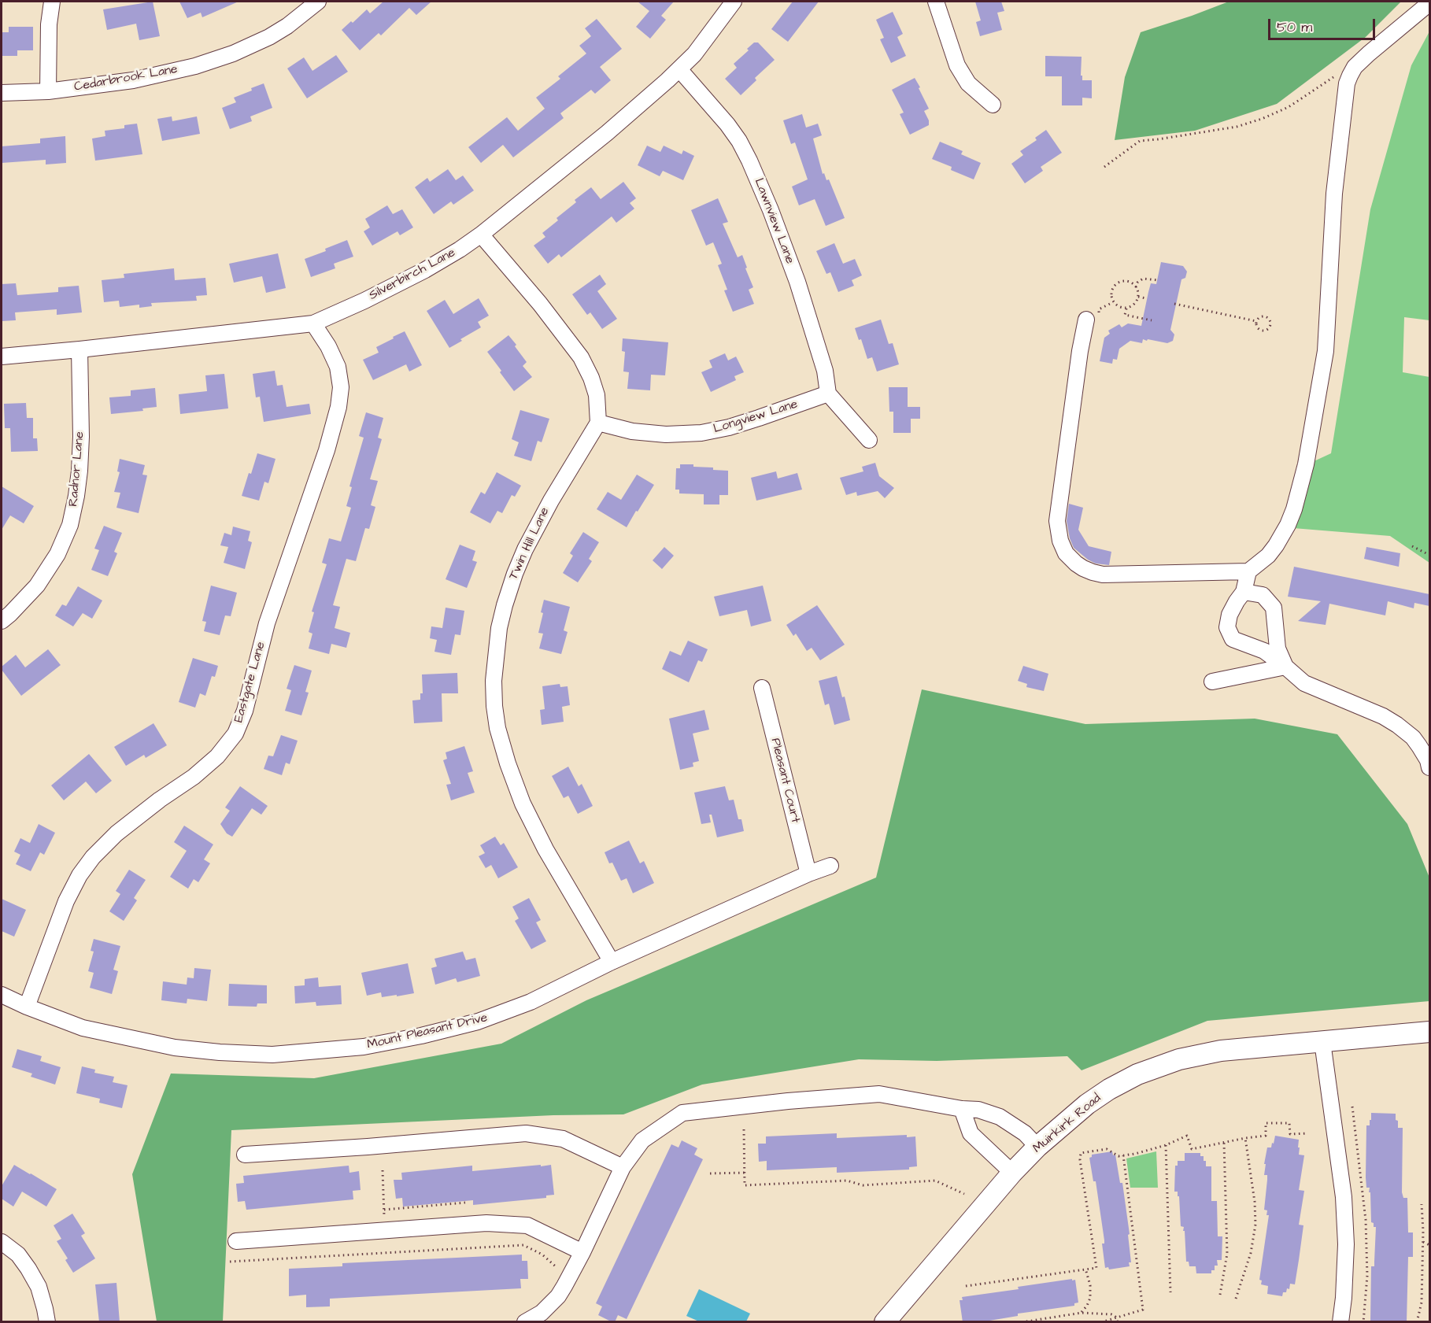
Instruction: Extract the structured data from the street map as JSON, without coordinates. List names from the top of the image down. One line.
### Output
{"streets":{"main road":["Muirkirk Road"],"street":["Cedarbrook Lane","Lawnview Lane","Silverbirch Lane","Longview Lane","Radnor Lane","Twin Hill Lane","Eastgate Lane","Pleasant Court","Mount Pleasant Drive"]},"crossings":[["Lawnview Lane","Silverbirch Lane"],["Lawnview Lane","Longview Lane"],["Silverbirch Lane","Radnor Lane"],["Silverbirch Lane","Eastgate Lane"],["Longview Lane","Twin Hill Lane"],["Twin Hill Lane","Mount Pleasant Drive"],["Eastgate Lane","Mount Pleasant Drive"],["Pleasant Court","Mount Pleasant Drive"]],"scale_bar":"50 m"}
